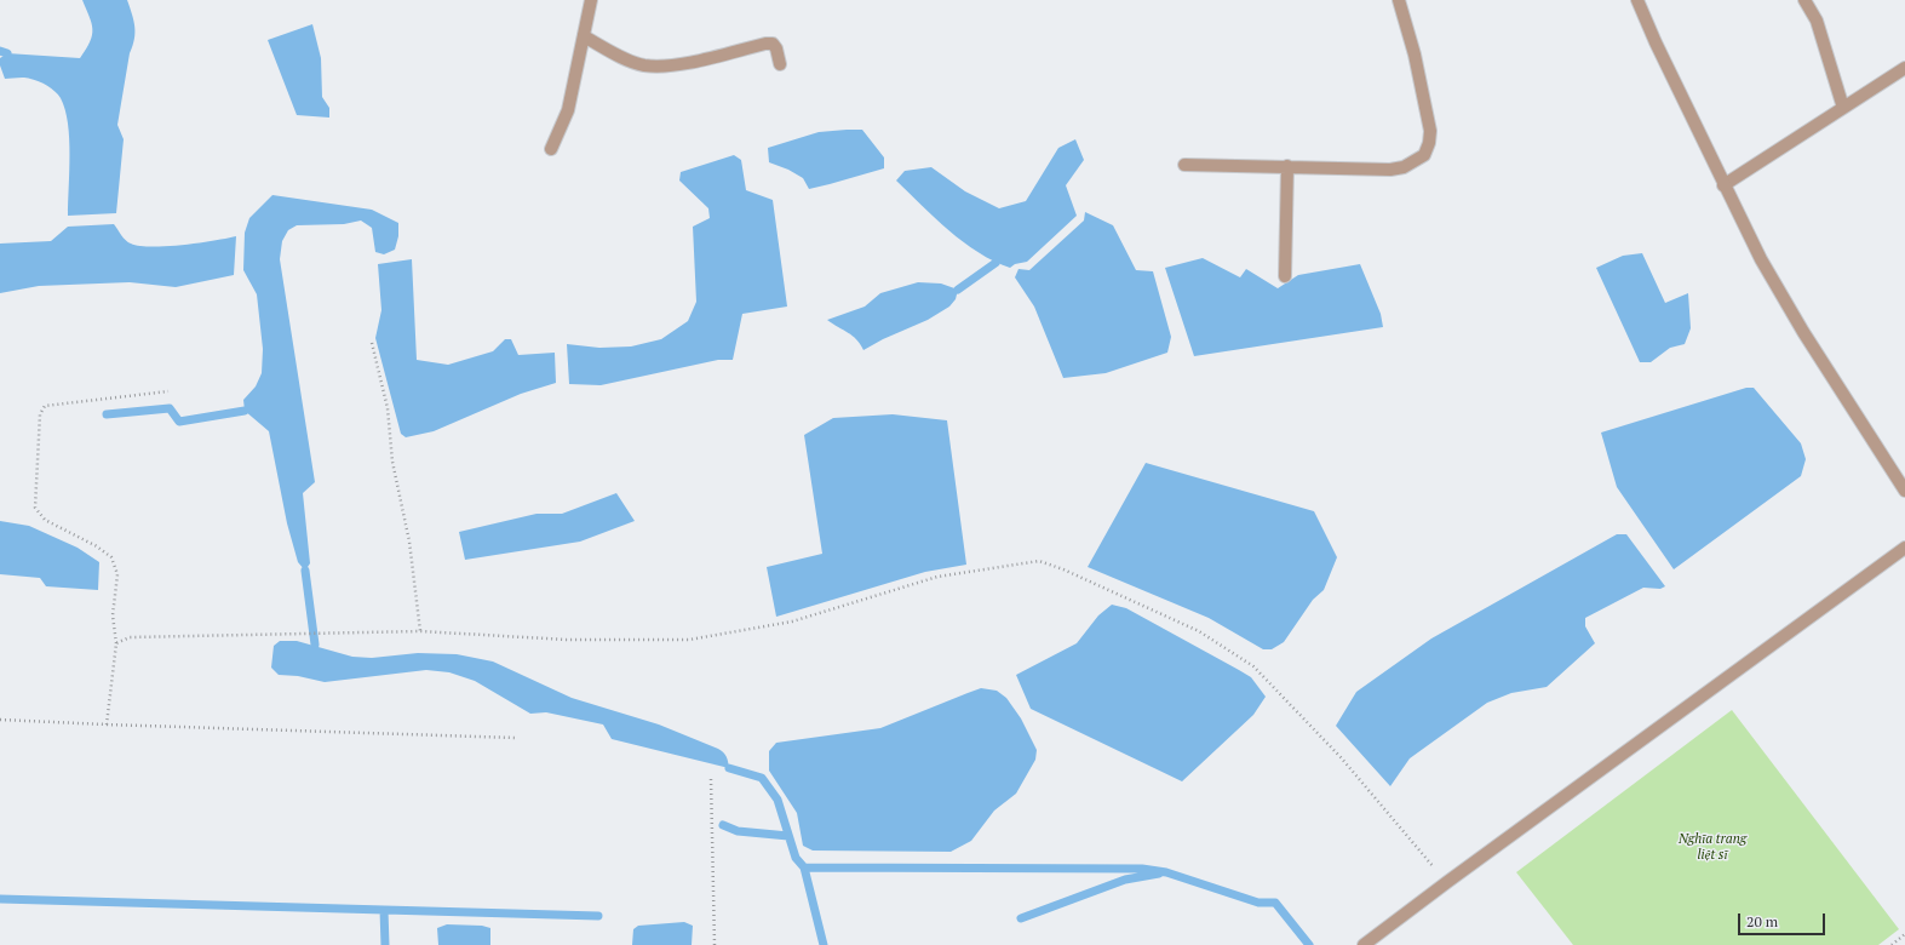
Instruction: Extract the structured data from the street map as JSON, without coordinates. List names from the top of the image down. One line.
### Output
{"parks":["Nghĩa trang liệt sĩ"],"scale_bar":"20 m"}
